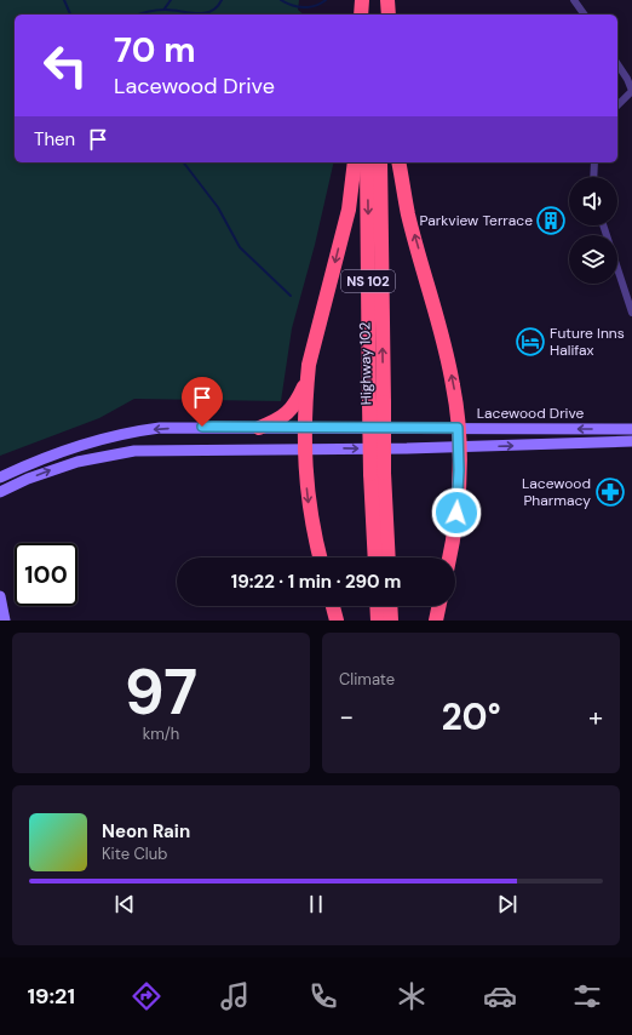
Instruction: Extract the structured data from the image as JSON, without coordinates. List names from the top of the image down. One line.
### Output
{"streets":{"highway":["NS 102","Highway 102"],"main road":["Lacewood Drive"]},"places":{"building":["Parkview Terrace"],"hotel":["Future Inns Halifax"],"pharmacy":["Lacewood Pharmacy"]},"page":{"turn":["70 m","Lacewood Drive"],"then":"Then","limit":"100","trip":"19:22 · 1 min · 290 m","tile":[["97","km/h"],"Climate"],"heat":["−","20°","+"],"song":["Neon Rain","Kite Club"],"tabs":"19:21"}}
